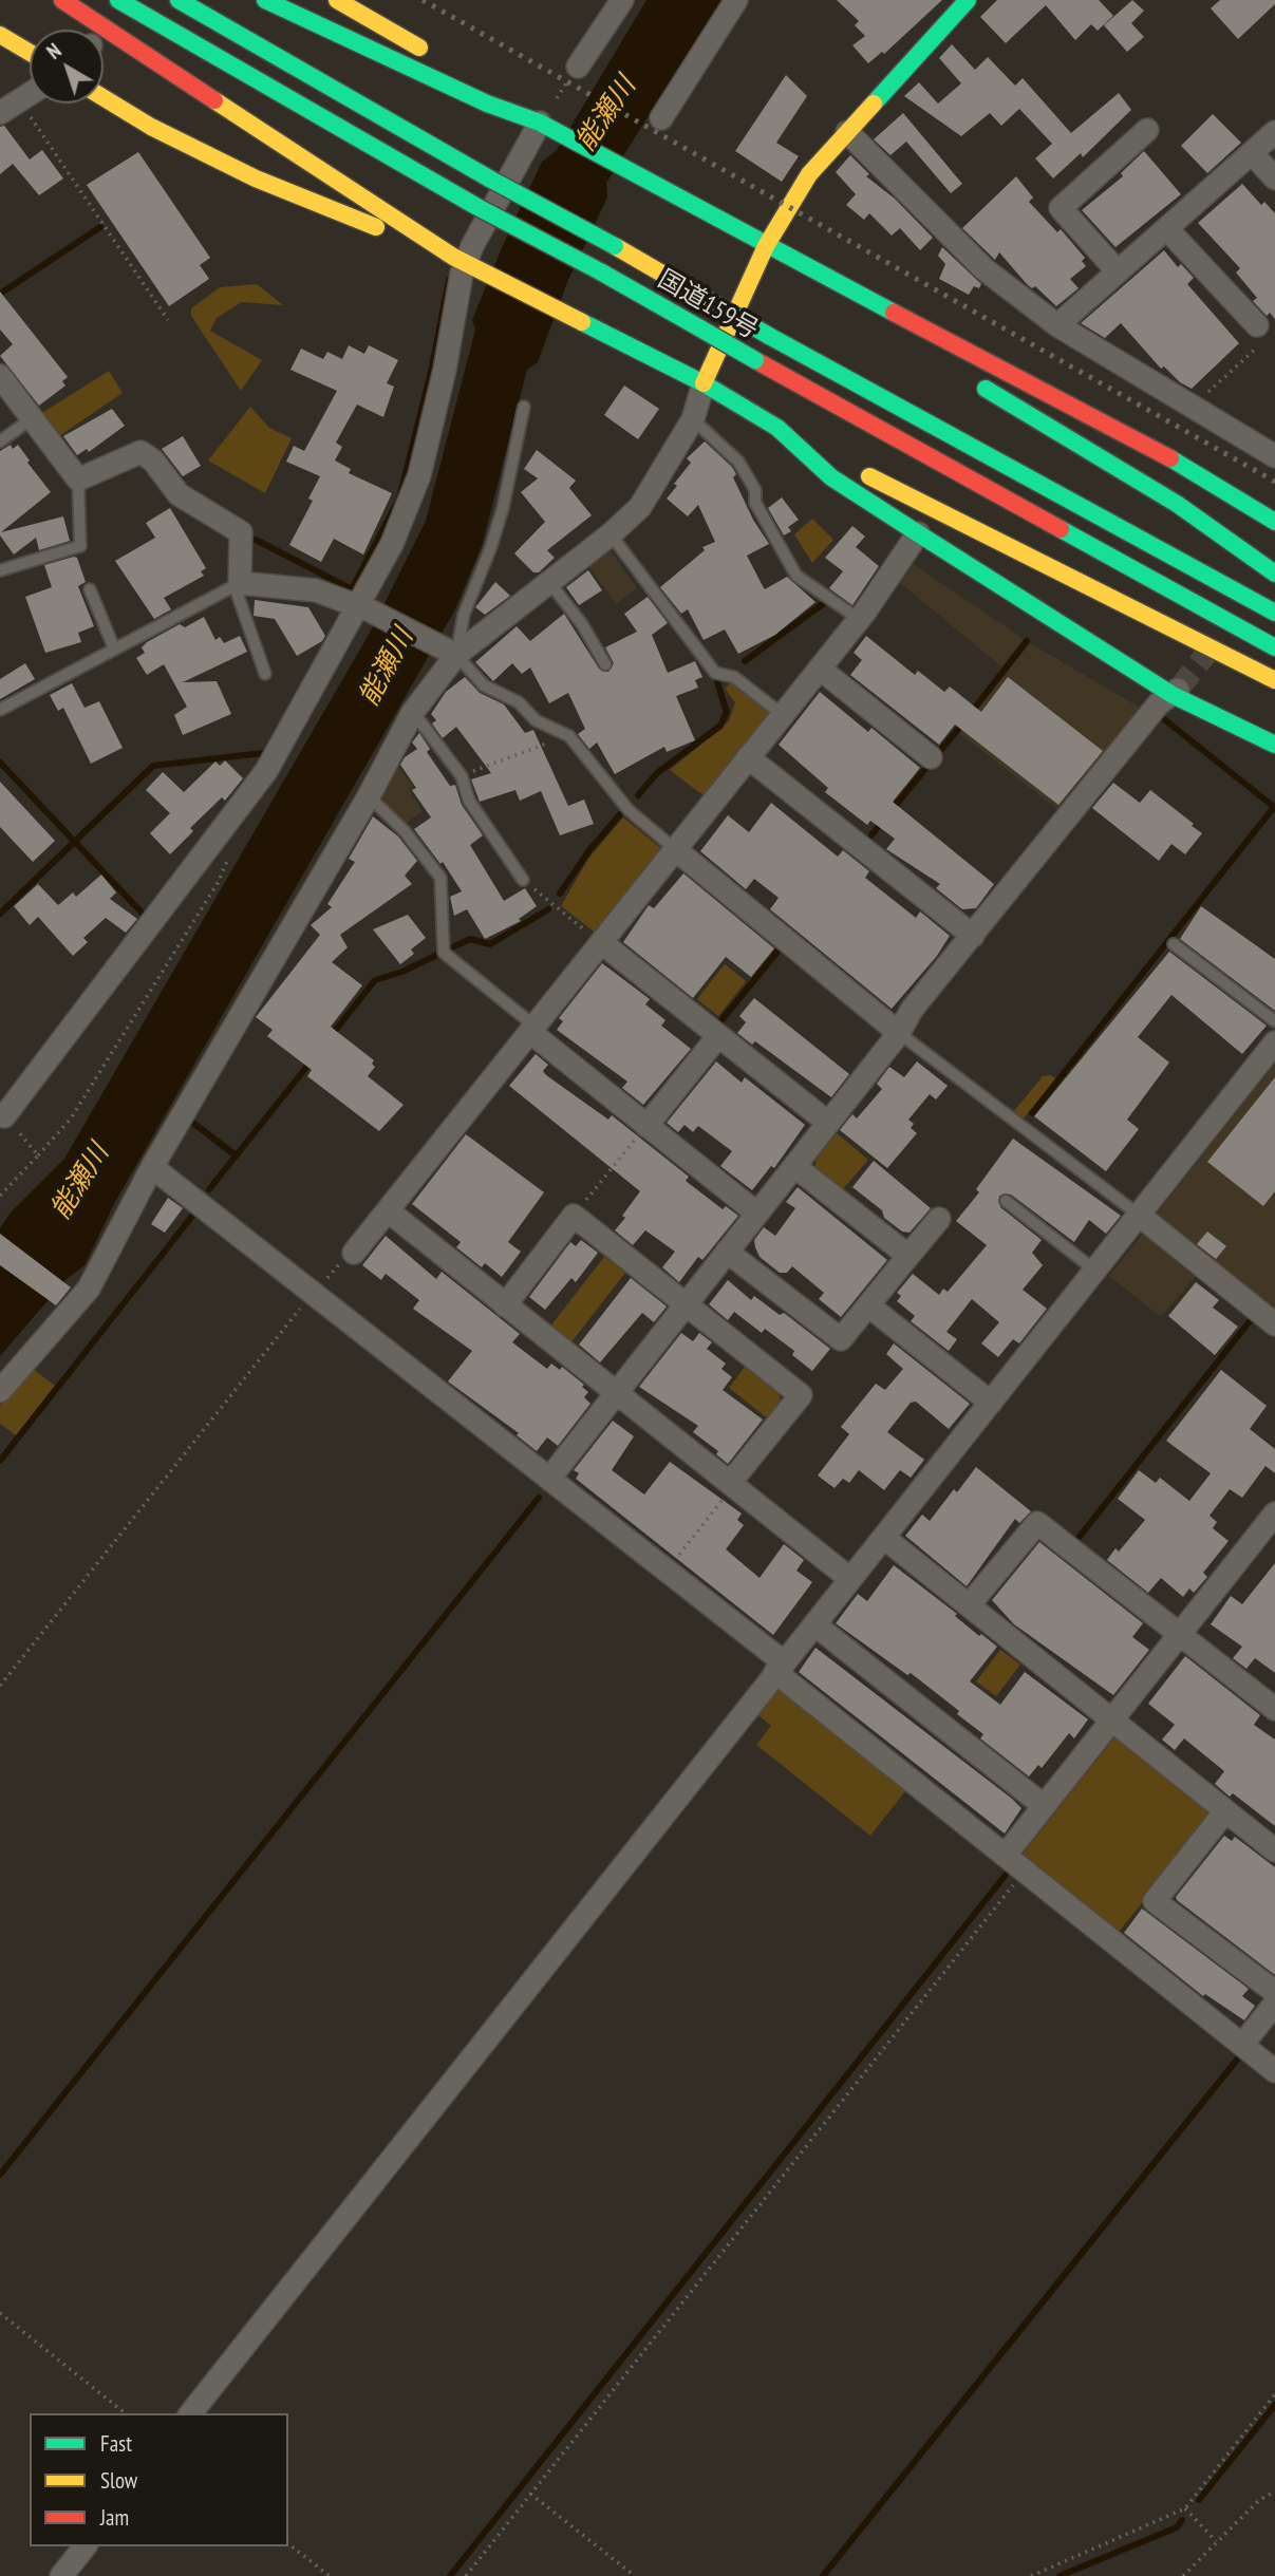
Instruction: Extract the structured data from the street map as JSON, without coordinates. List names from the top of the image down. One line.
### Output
{"streets":{"main road":["国道159号"]},"water":["能瀬川"],"legend":["Fast","Slow","Jam"],"north":"top left"}
